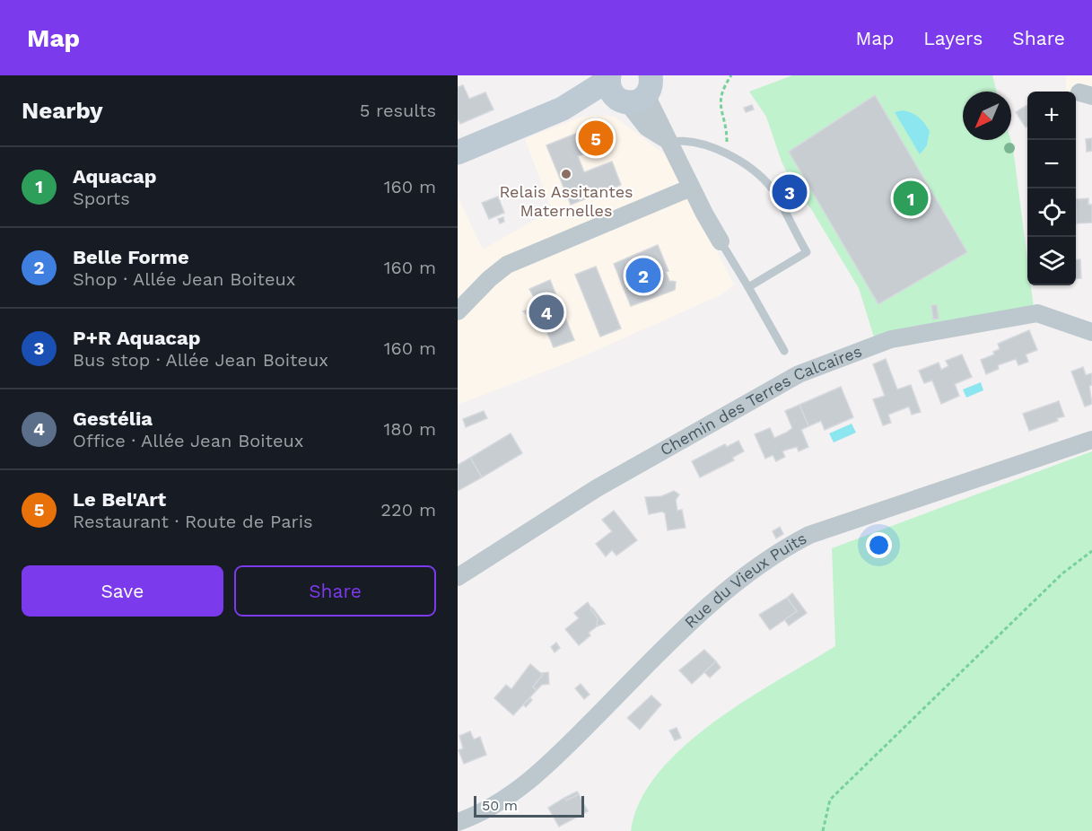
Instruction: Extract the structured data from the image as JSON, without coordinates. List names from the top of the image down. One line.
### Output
{"streets":{"street":["Chemin des Terres Calcaires","Rue du Vieux Puits"]},"places":["Relais Assitantes Maternelles"],"scale_bar":"50 m","north":"bottom left","page":{"header":"Map","nav":["Map","Layers","Share"],"heading":["Nearby","5 results"],"map_buttons":["+","−"],"pins":["5","3","1","2","4"],"list":[{"mark":"1","name":"Aquacap","note":"Sports","value":"160 m"},{"mark":"2","name":"Belle Forme","note":"Shop · Allée Jean Boiteux","value":"160 m"},{"mark":"3","name":"P+R Aquacap","note":"Bus stop · Allée Jean Boiteux","value":"160 m"},{"mark":"4","name":"Gestélia","note":"Office · Allée Jean Boiteux","value":"180 m"},{"mark":"5","name":"Le Bel'Art","note":"Restaurant · Route de Paris","value":"220 m"}],"buttons":["Save","Share"],"scale":"50 m"}}
